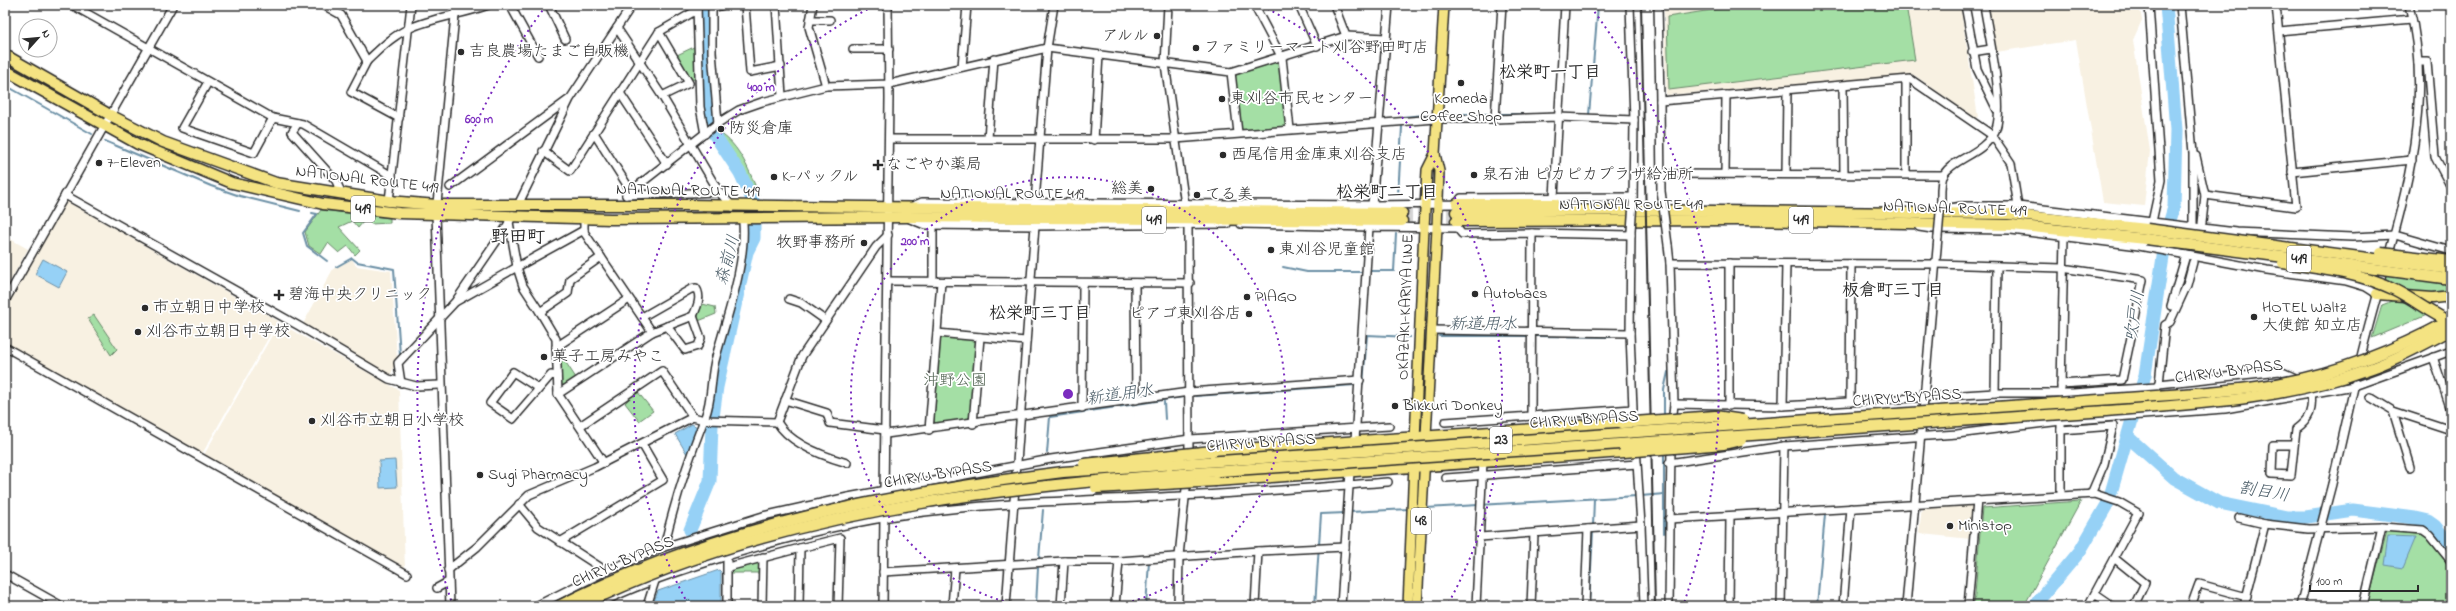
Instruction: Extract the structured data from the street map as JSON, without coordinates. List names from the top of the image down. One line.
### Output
{"streets":{"highway":["NATIONAL ROUTE 419","419","CHIRYU BYPASS","23"],"main road":["OKAZAKI-KARIYA LINE","48"]},"districts":["松栄町一丁目","松栄町二丁目","野田町","板倉町三丁目","松栄町三丁目"],"water":["森前川","吹戸川","新道用水","割目川"],"parks":["沖野公園"],"places":{"other":["アルル","ファミリーマート刈谷野田町店","吉良農場たまご自販機","Komeda Coffee Shop","東刈谷市民センター","防災倉庫","西尾信用金庫東刈谷支店","7-Eleven","泉石油 ピカピカプラザ給油所","K-パックル","総美","てる美","牧野事務所","東刈谷児童館","Autobacs","PIAGO","市立朝日中学校","ピアゴ東刈谷店","HOTEL Waltz 大使館 知立店","刈谷市立朝日中学校","菓子工房みやこ","Bikkuri Donkey","刈谷市立朝日小学校","Sugi Pharmacy","Ministop"],"health":["なごやか薬局","碧海中央クリニック"]},"scale_bar":"100 m","north":"top right","rings":["400 m","600 m","200 m"]}
